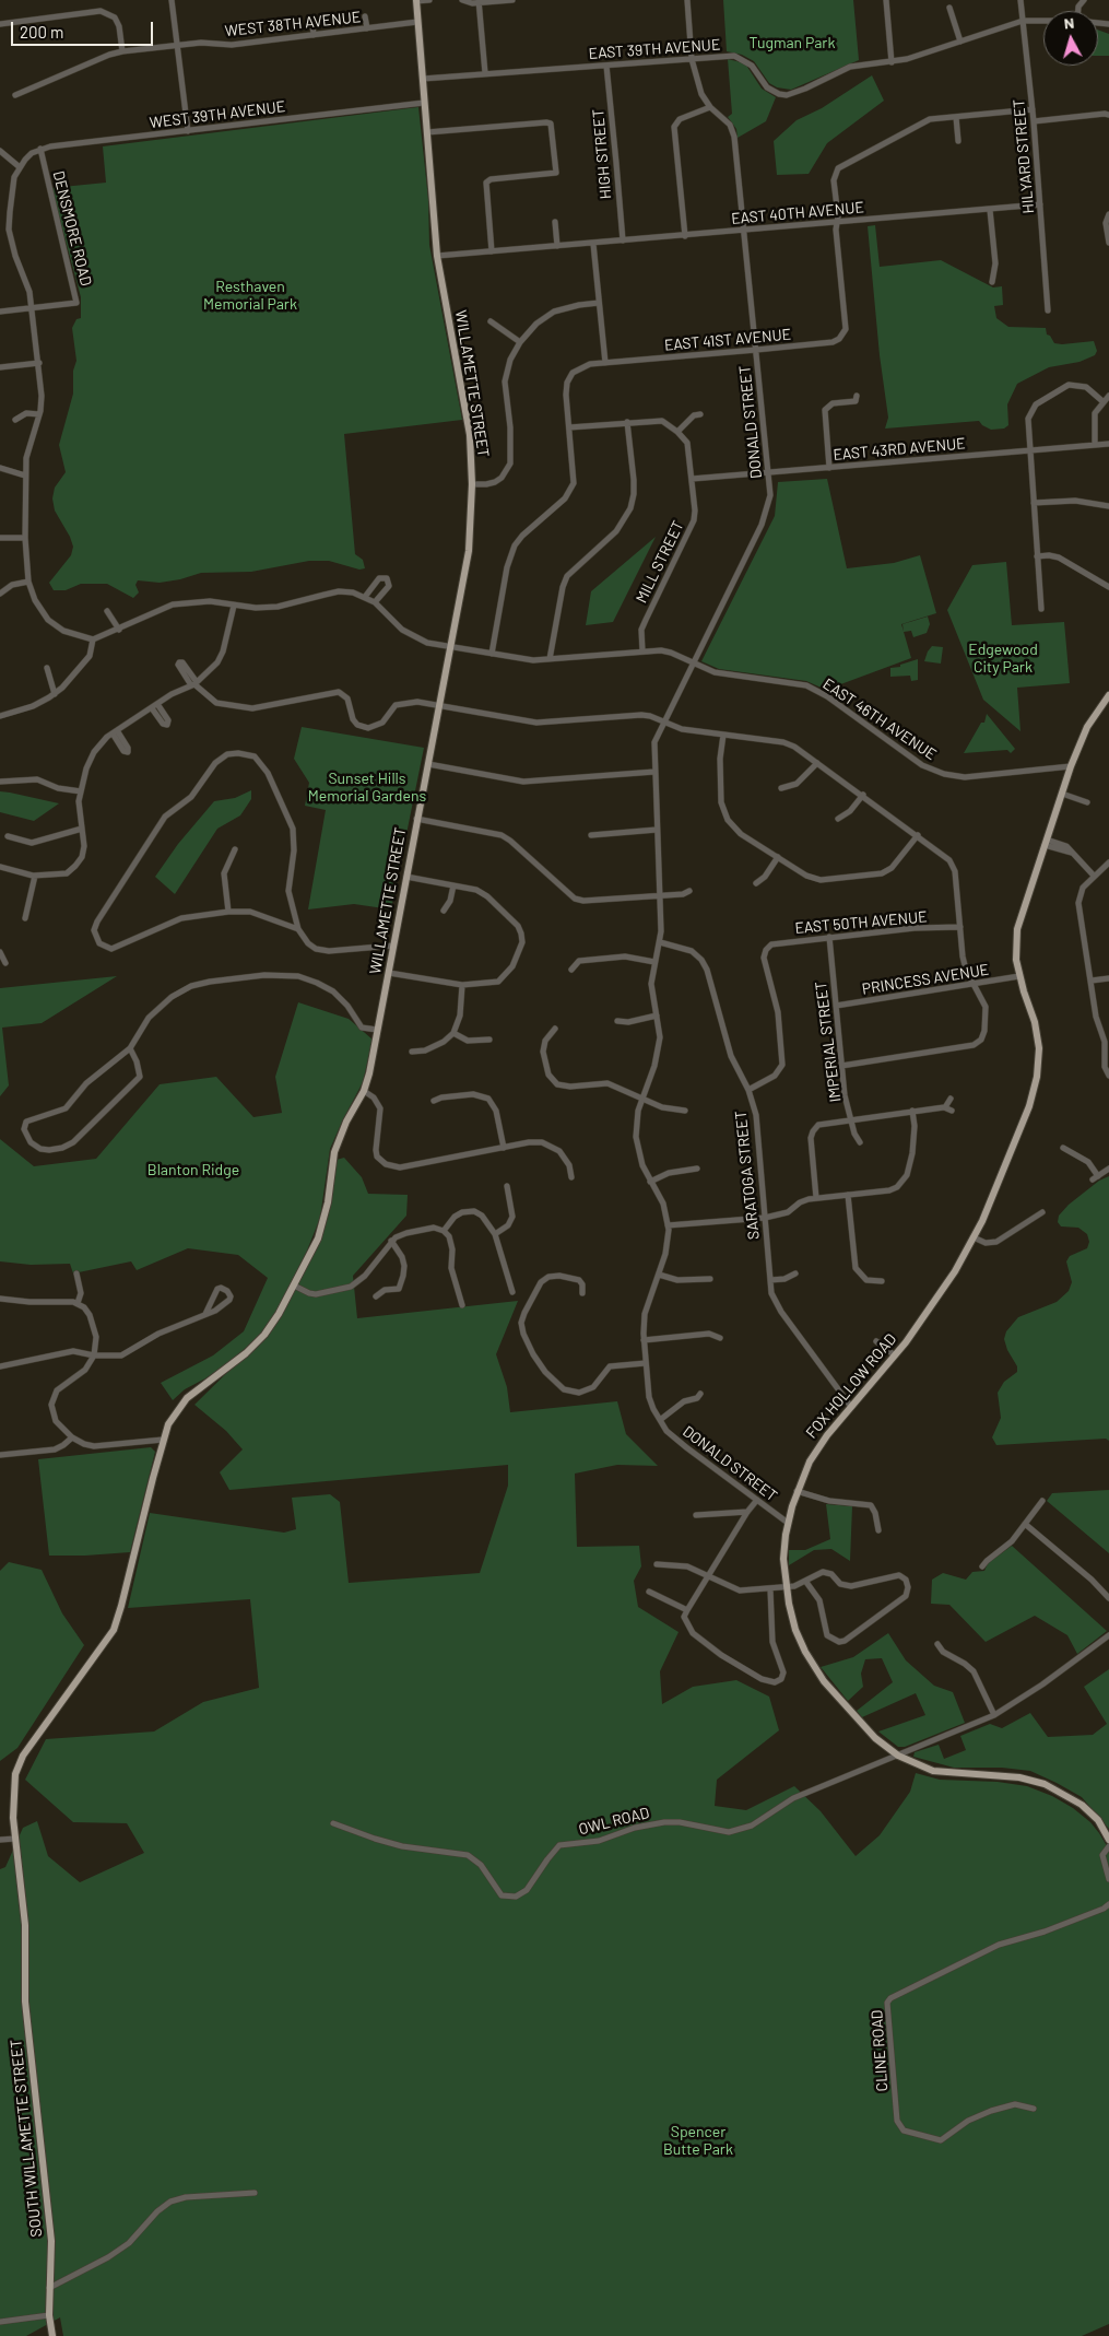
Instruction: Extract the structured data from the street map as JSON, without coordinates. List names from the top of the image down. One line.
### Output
{"streets":{"main road":["WILLAMETTE STREET","FOX HOLLOW ROAD","SOUTH WILLAMETTE STREET"],"street":["WEST 38TH AVENUE","EAST 39TH AVENUE","WEST 39TH AVENUE","HIGH STREET","HILYARD STREET","EAST 40TH AVENUE","DENSMORE ROAD","EAST 41ST AVENUE","DONALD STREET","EAST 43RD AVENUE","MILL STREET","EAST 46TH AVENUE","EAST 50TH AVENUE","PRINCESS AVENUE","IMPERIAL STREET","SARATOGA STREET","OWL ROAD","CLINE ROAD"]},"crossings":[["WEST 38TH AVENUE","WILLAMETTE STREET"],["EAST 39TH AVENUE","HIGH STREET"],["EAST 39TH AVENUE","HILYARD STREET"],["EAST 39TH AVENUE","WILLAMETTE STREET"],["EAST 39TH AVENUE","DONALD STREET"],["WEST 39TH AVENUE","DENSMORE ROAD"],["WEST 39TH AVENUE","WILLAMETTE STREET"],["HIGH STREET","EAST 40TH AVENUE"],["HILYARD STREET","EAST 40TH AVENUE"],["EAST 40TH AVENUE","EAST 41ST AVENUE"],["EAST 40TH AVENUE","WILLAMETTE STREET"],["EAST 40TH AVENUE","DONALD STREET"],["EAST 41ST AVENUE","DONALD STREET"],["EAST 41ST AVENUE","EAST 46TH AVENUE"],["WILLAMETTE STREET","EAST 46TH AVENUE"],["WILLAMETTE STREET","SOUTH WILLAMETTE STREET"],["DONALD STREET","EAST 43RD AVENUE"],["DONALD STREET","EAST 46TH AVENUE"],["DONALD STREET","SARATOGA STREET"],["DONALD STREET","FOX HOLLOW ROAD"],["EAST 43RD AVENUE","MILL STREET"],["MILL STREET","EAST 46TH AVENUE"],["EAST 46TH AVENUE","FOX HOLLOW ROAD"],["EAST 50TH AVENUE","IMPERIAL STREET"],["EAST 50TH AVENUE","SARATOGA STREET"],["PRINCESS AVENUE","IMPERIAL STREET"],["PRINCESS AVENUE","FOX HOLLOW ROAD"],["SARATOGA STREET","FOX HOLLOW ROAD"],["FOX HOLLOW ROAD","OWL ROAD"]],"parks":["Tugman Park","Resthaven Memorial Park","Edgewood City Park","Sunset Hills Memorial Gardens","Blanton Ridge","Spencer Butte Park"],"scale_bar":"200 m","north":"top"}
